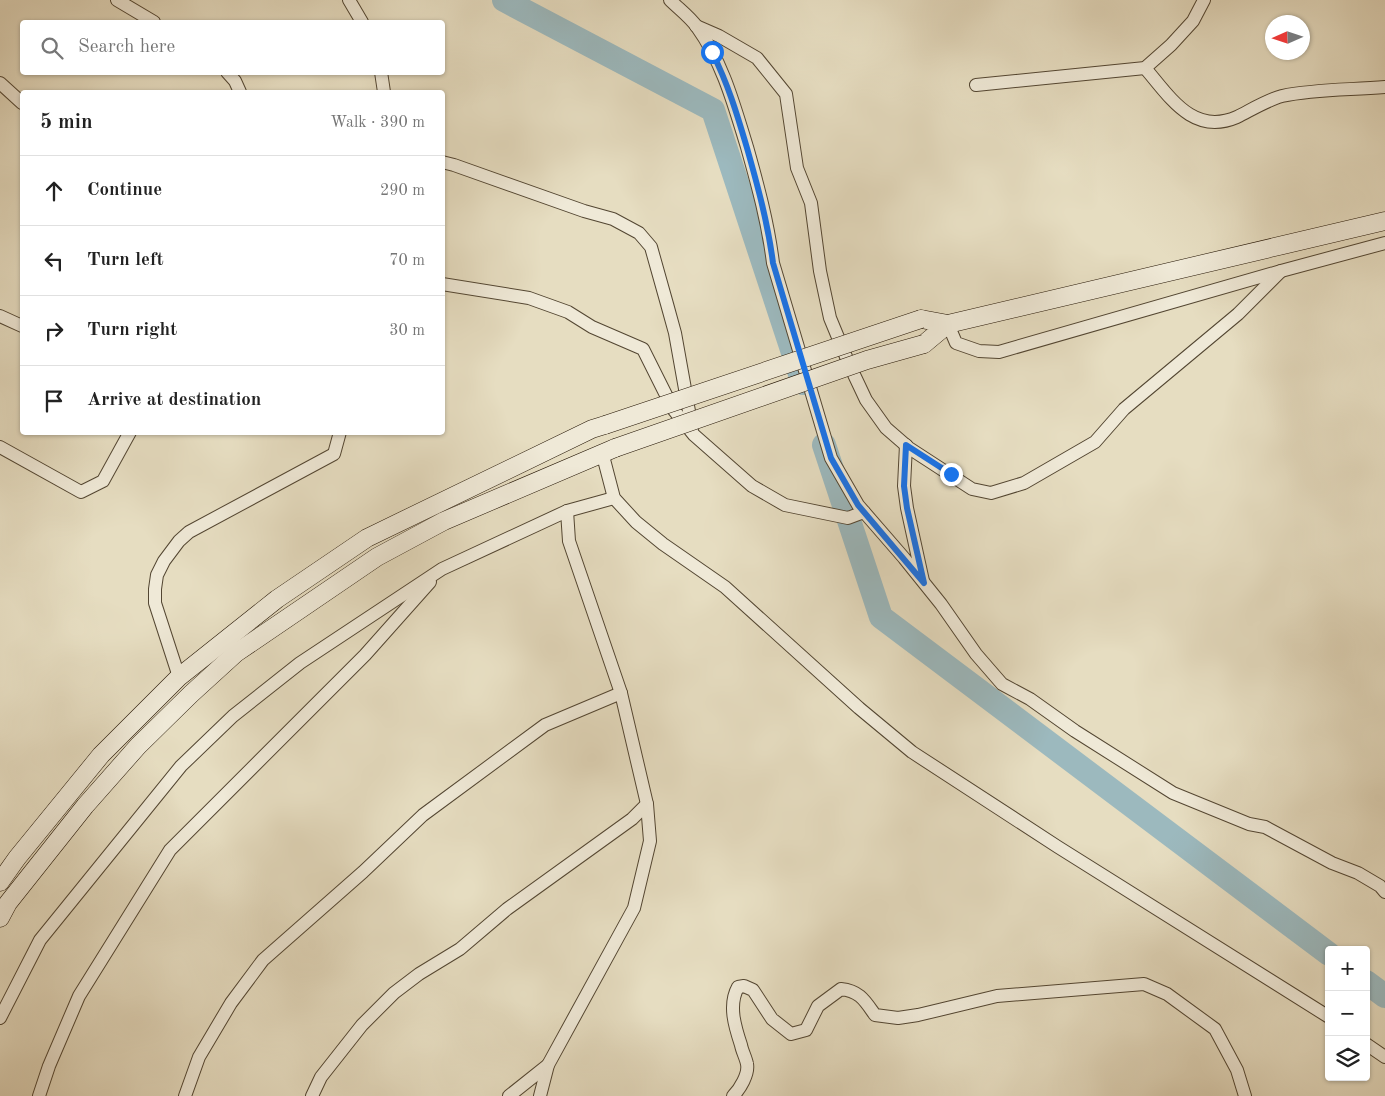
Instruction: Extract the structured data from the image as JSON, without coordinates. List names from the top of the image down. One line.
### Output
{"north":"left","page":{"search":"Search here","heading":["5 min","Walk · 390 m"],"list":[["Continue","290 m"],["Turn left","70 m"],["Turn right","30 m"],"Arrive at destination"],"map_buttons":["+","−"]}}
